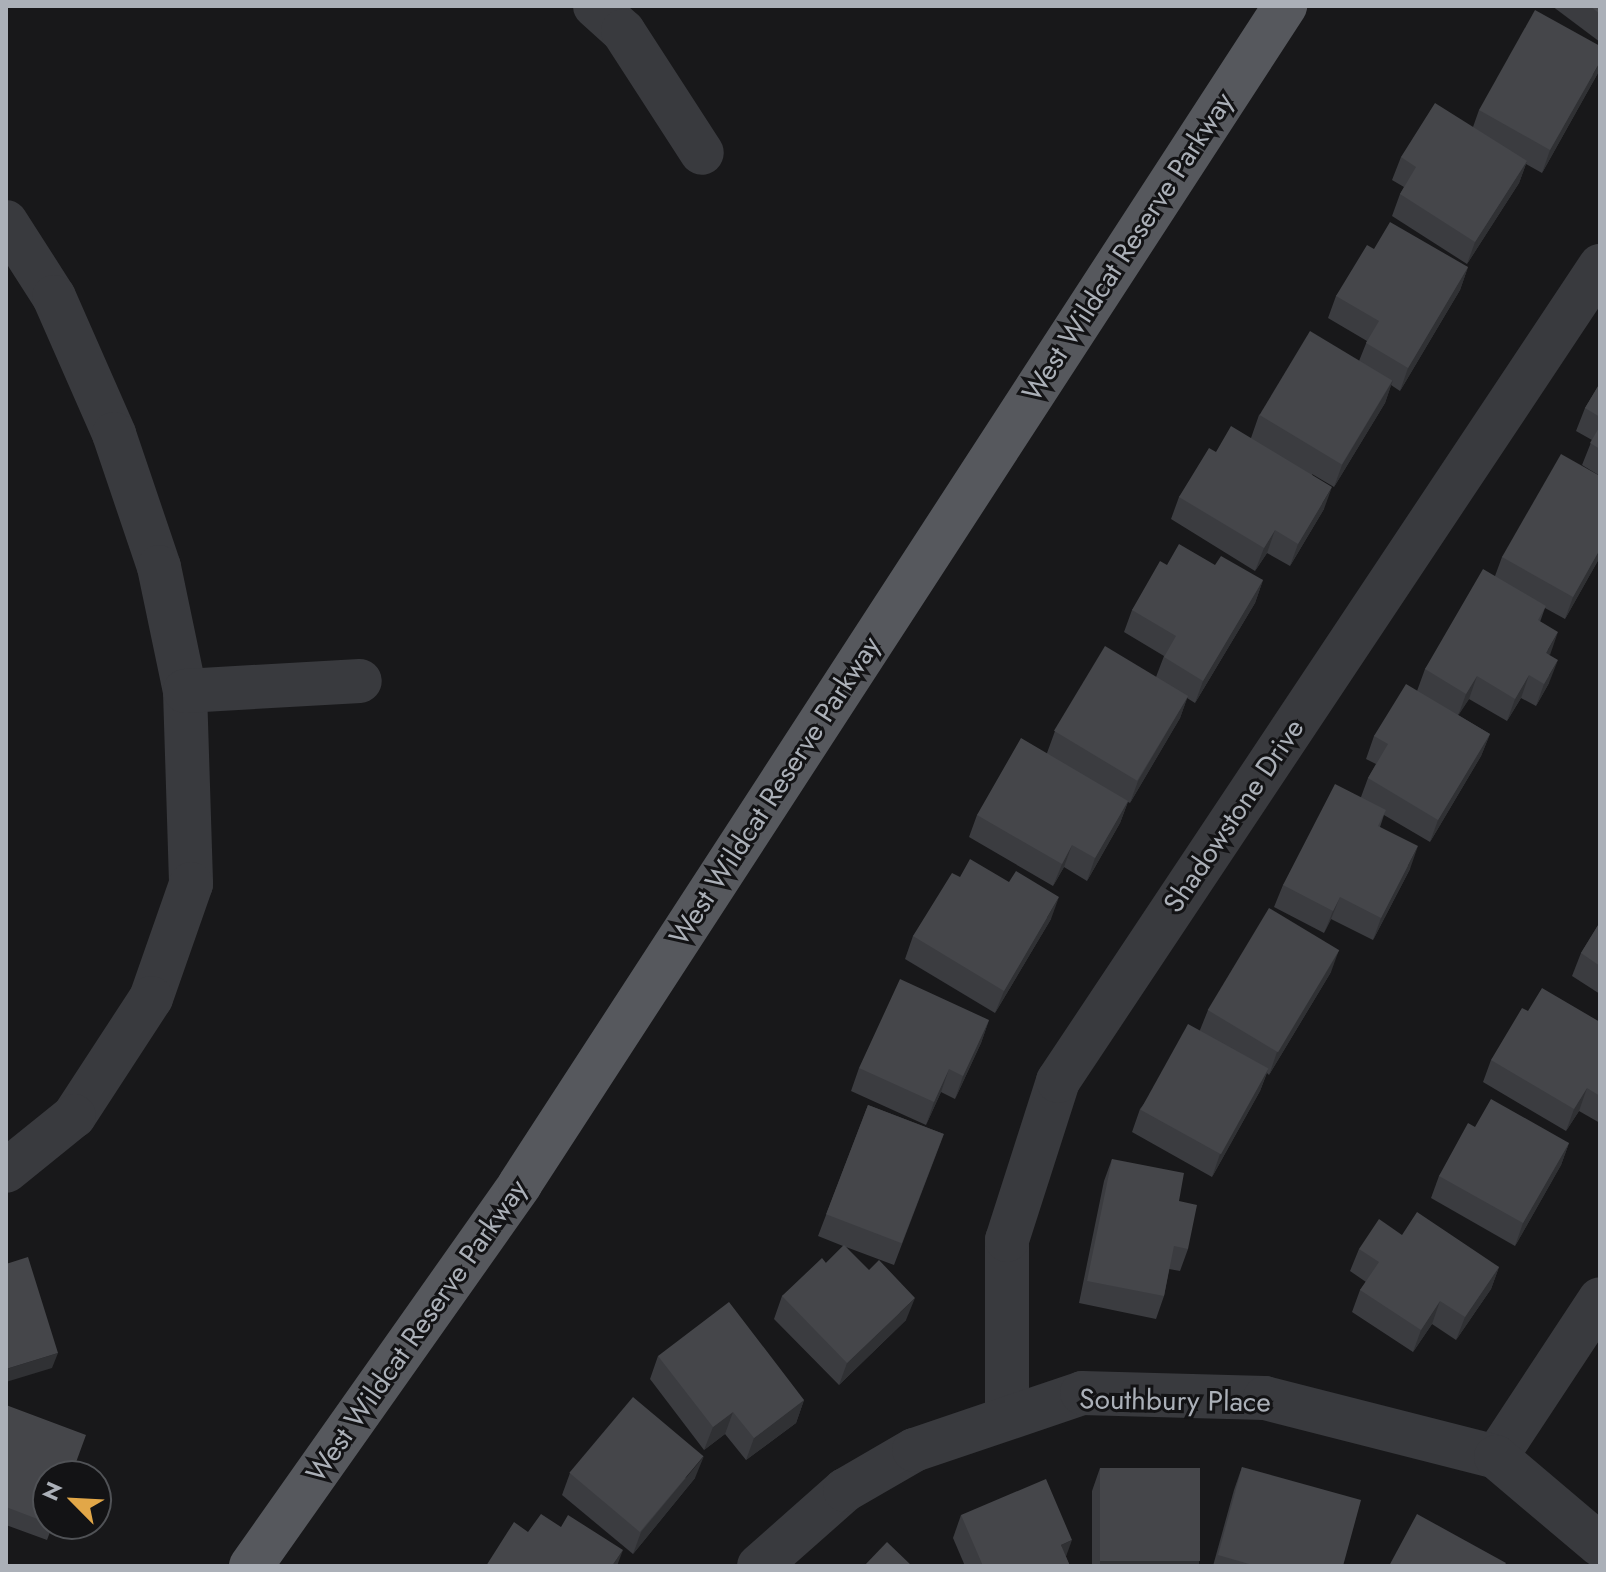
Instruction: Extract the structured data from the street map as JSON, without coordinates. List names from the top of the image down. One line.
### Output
{"streets":{"main road":["West Wildcat Reserve Parkway"],"street":["Shadowstone Drive","Southbury Place"]},"crossings":[["Shadowstone Drive","Southbury Place"]],"north":"top left"}
